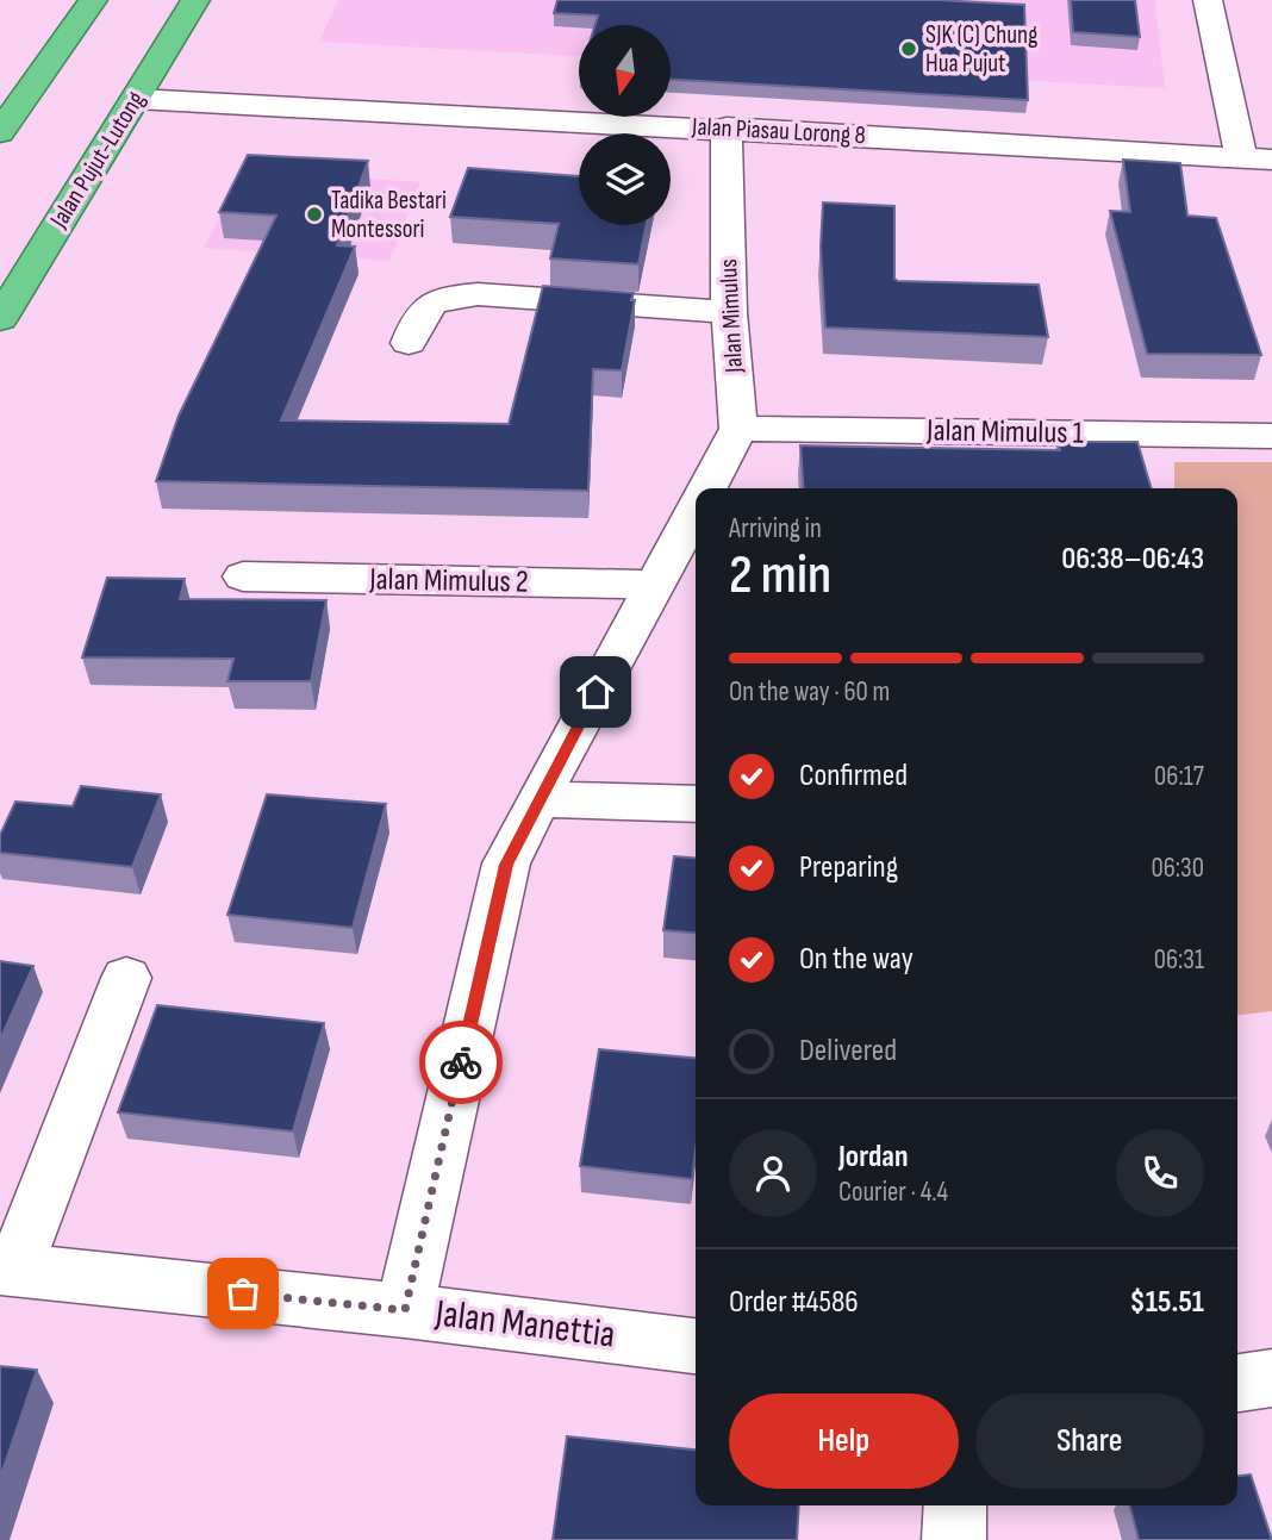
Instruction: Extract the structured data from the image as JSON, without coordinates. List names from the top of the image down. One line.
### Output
{"streets":{"highway":["Jalan Pujut-Lutong"],"street":["Jalan Piasau Lorong 8","Jalan Mimulus","Jalan Mimulus 1","Jalan Mimulus 2","Jalan Manettia"]},"crossings":[["Jalan Piasau Lorong 8","Jalan Pujut-Lutong"],["Jalan Piasau Lorong 8","Jalan Mimulus"],["Jalan Mimulus","Jalan Mimulus 1"]],"places":["SJK (C) Chung Hua Pujut","Tadika Bestari Montessori"],"north":"bottom","page":{"heading":["2 min","Arriving in","06:38–06:43"],"panel":["Jordan","Courier · 4.4","Order #4586","$15.51"],"bar":"On the way · 60 m","list":[["Confirmed","06:17"],["Preparing","06:30"],["On the way","06:31"],"Delivered"],"buttons":["Help","Share"]}}
